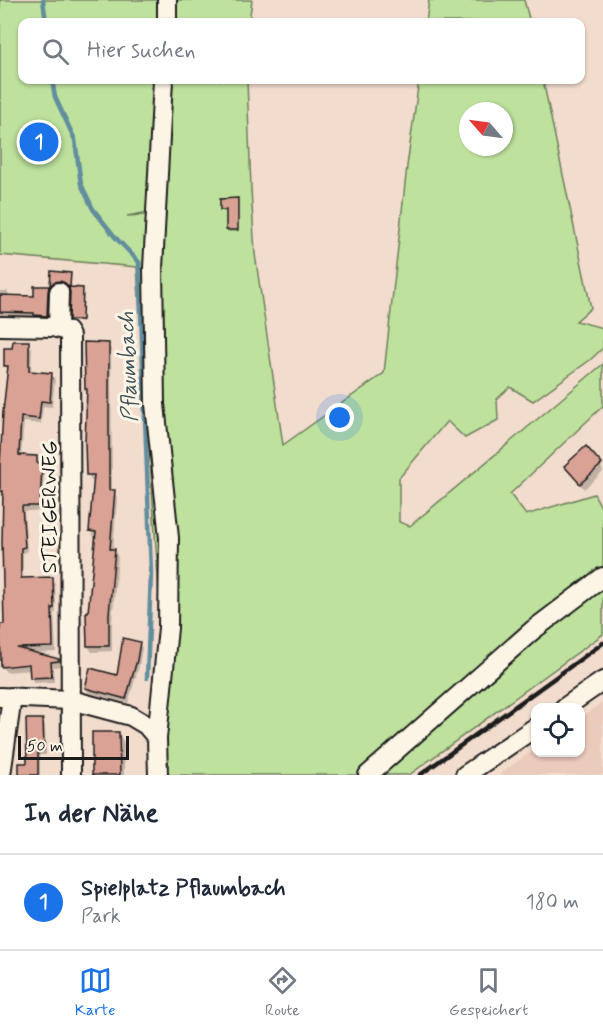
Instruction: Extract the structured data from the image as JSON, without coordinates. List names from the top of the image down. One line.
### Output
{"streets":{"street":["STEIGERWEG"]},"water":["Pflaumbach"],"scale_bar":"50 m","north":"top left","page":{"search":"Hier suchen","pins":"1","scale":"50 m","heading":"In der Nähe","list":[{"mark":"1","name":"Spielplatz Pflaumbach","note":"Park","value":"180 m"}],"nav":["Karte","Route","Gespeichert"]}}
